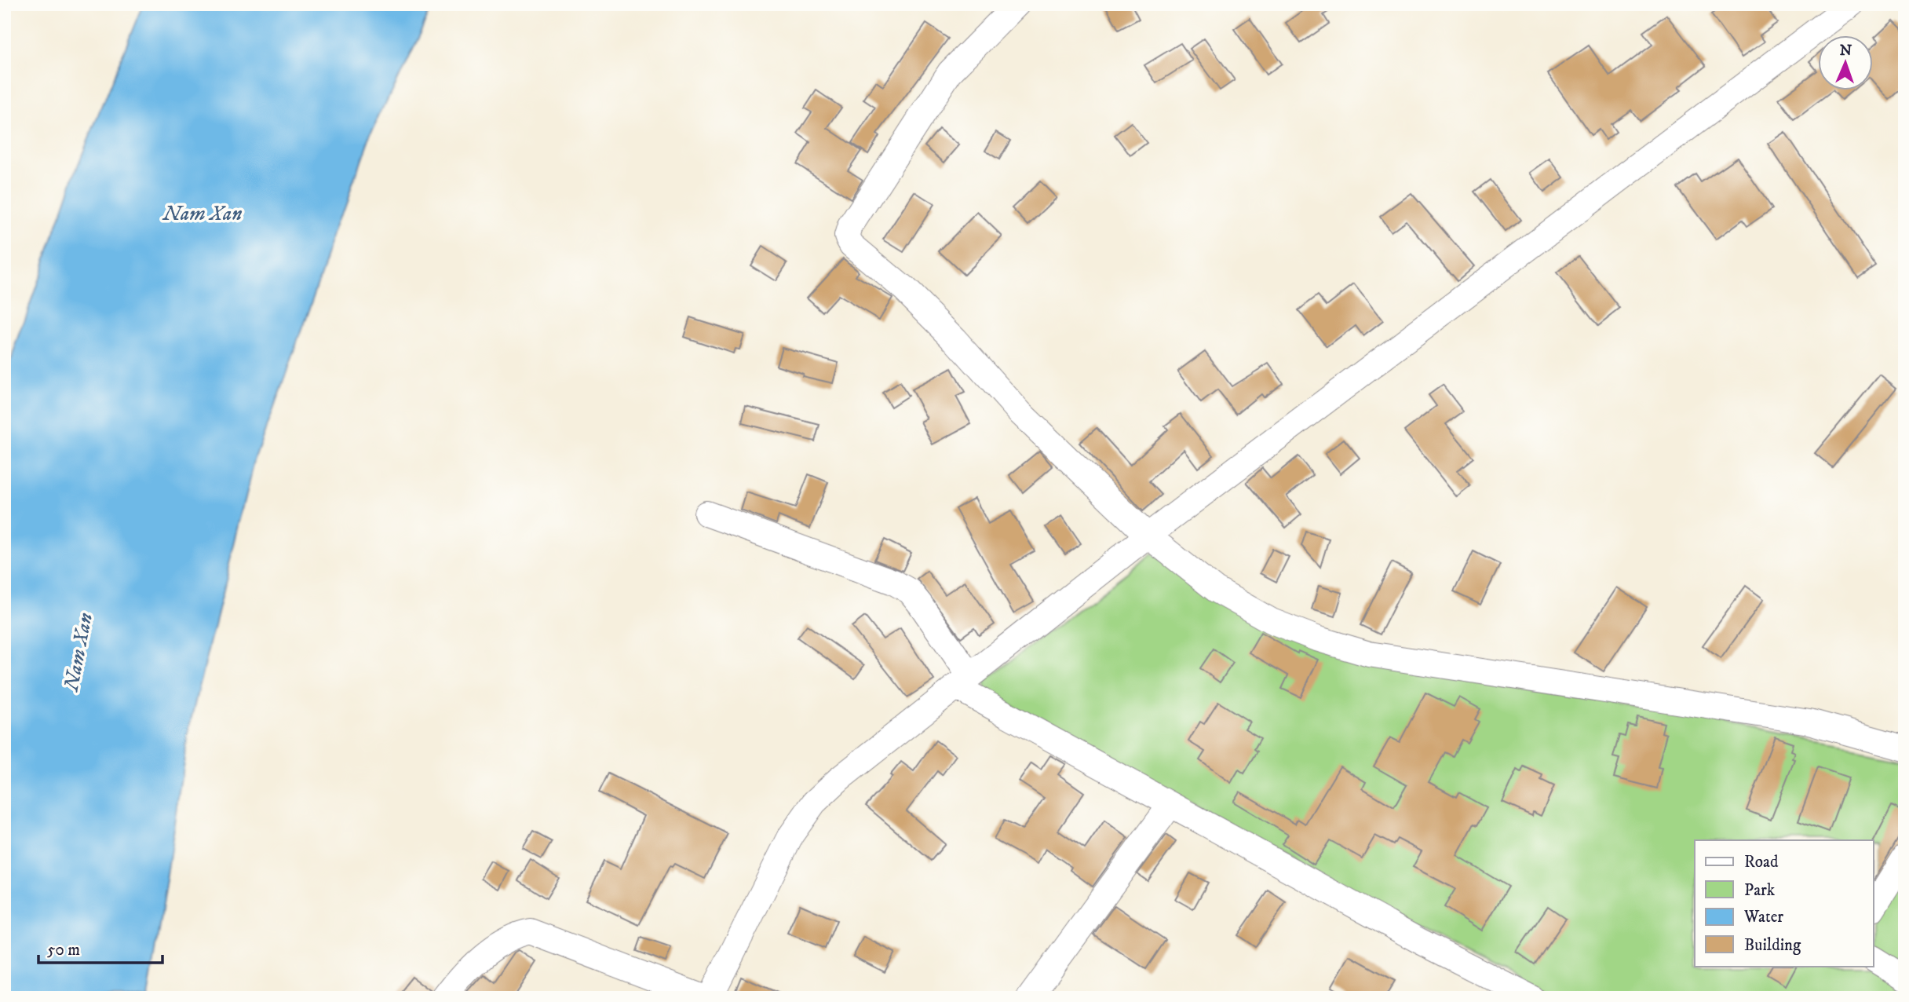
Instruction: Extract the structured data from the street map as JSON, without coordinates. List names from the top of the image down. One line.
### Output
{"water":["Nam Xan"],"legend":["Road","Park","Water","Building"],"scale_bar":"50 m","north":"top"}
